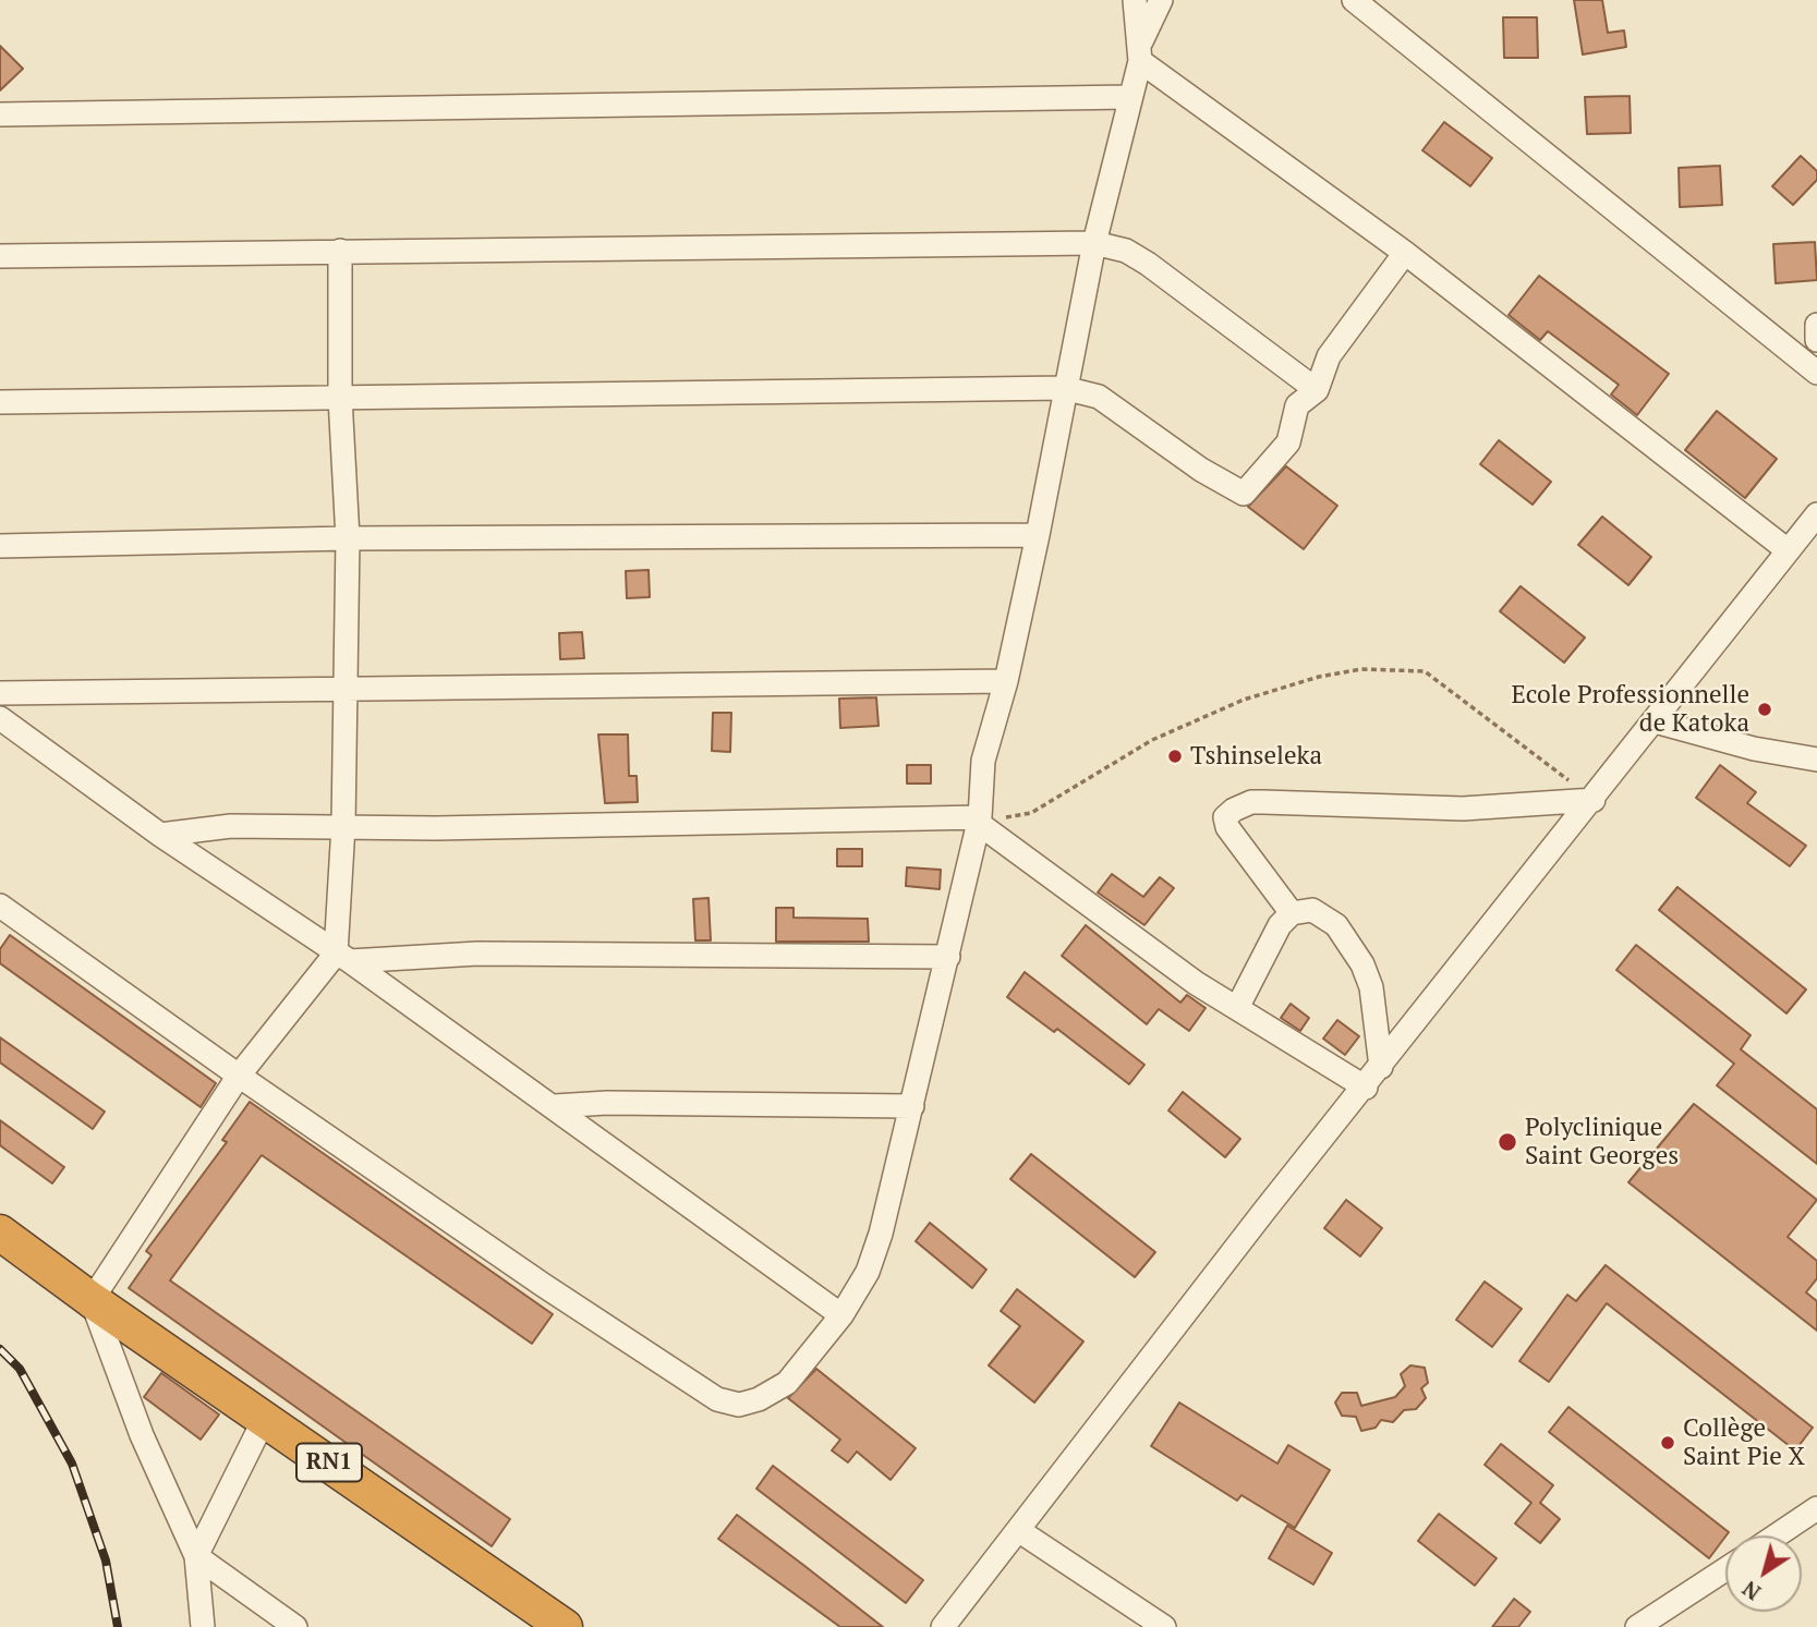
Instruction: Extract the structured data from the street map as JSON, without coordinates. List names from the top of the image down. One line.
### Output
{"streets":{"highway":["RN1"]},"places":["Ecole Professionnelle de Katoka","Tshinseleka","Polyclinique Saint Georges","Collège Saint Pie X"],"north":"bottom left"}
